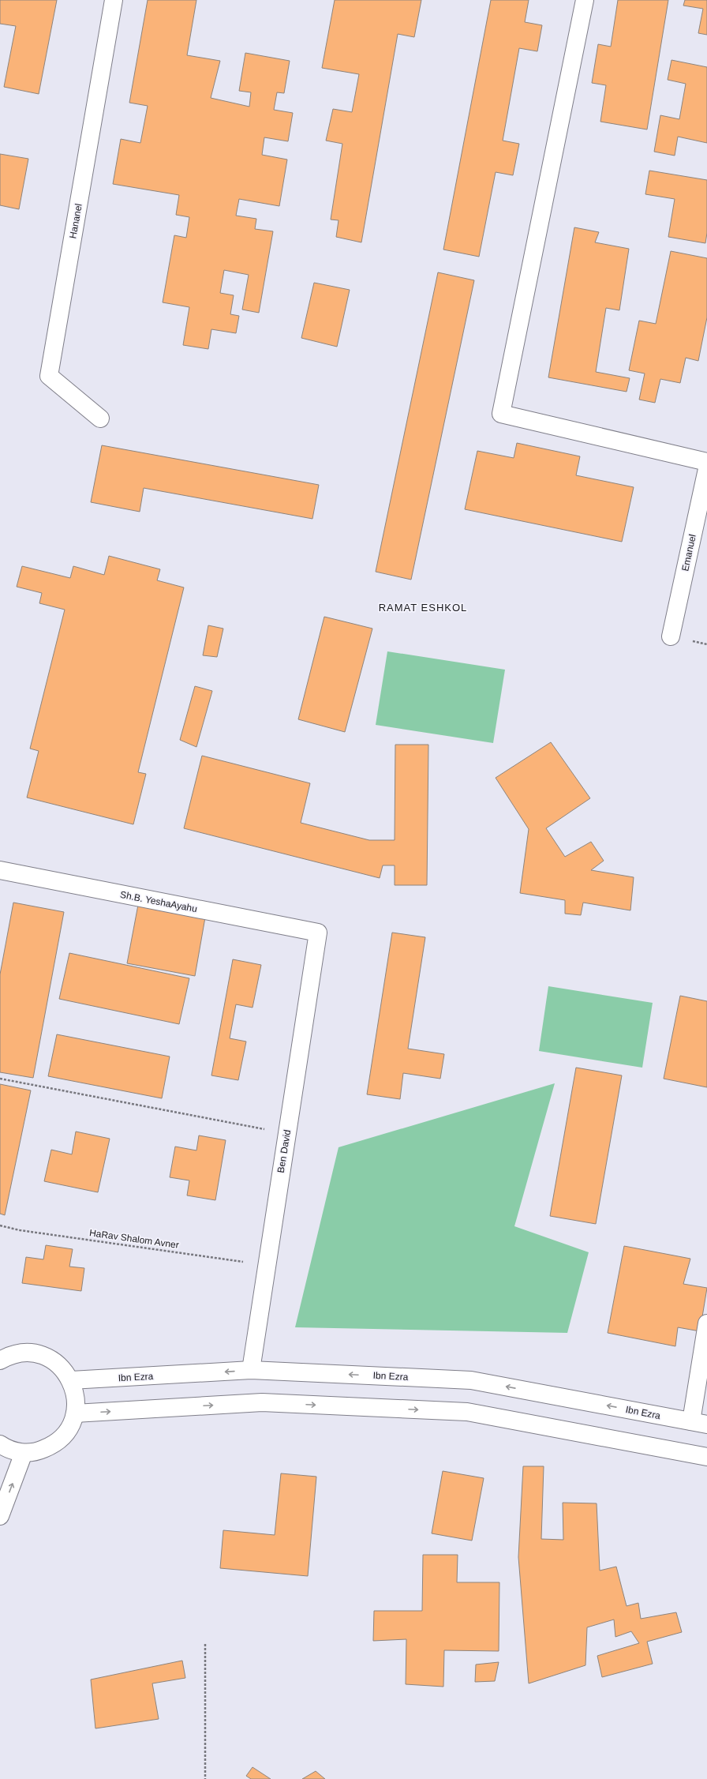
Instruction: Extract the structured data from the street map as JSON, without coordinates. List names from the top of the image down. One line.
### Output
{"streets":{"street":["Hananel","Emanuel","Sh.B. YeshaAyahu","Ben David","Ibn Ezra"],"path":["HaRav Shalom Avner"]},"crossings":[["Sh.B. YeshaAyahu","Ben David"],["Ben David","HaRav Shalom Avner"],["Ben David","Ibn Ezra"]],"districts":["RAMAT ESHKOL"]}
